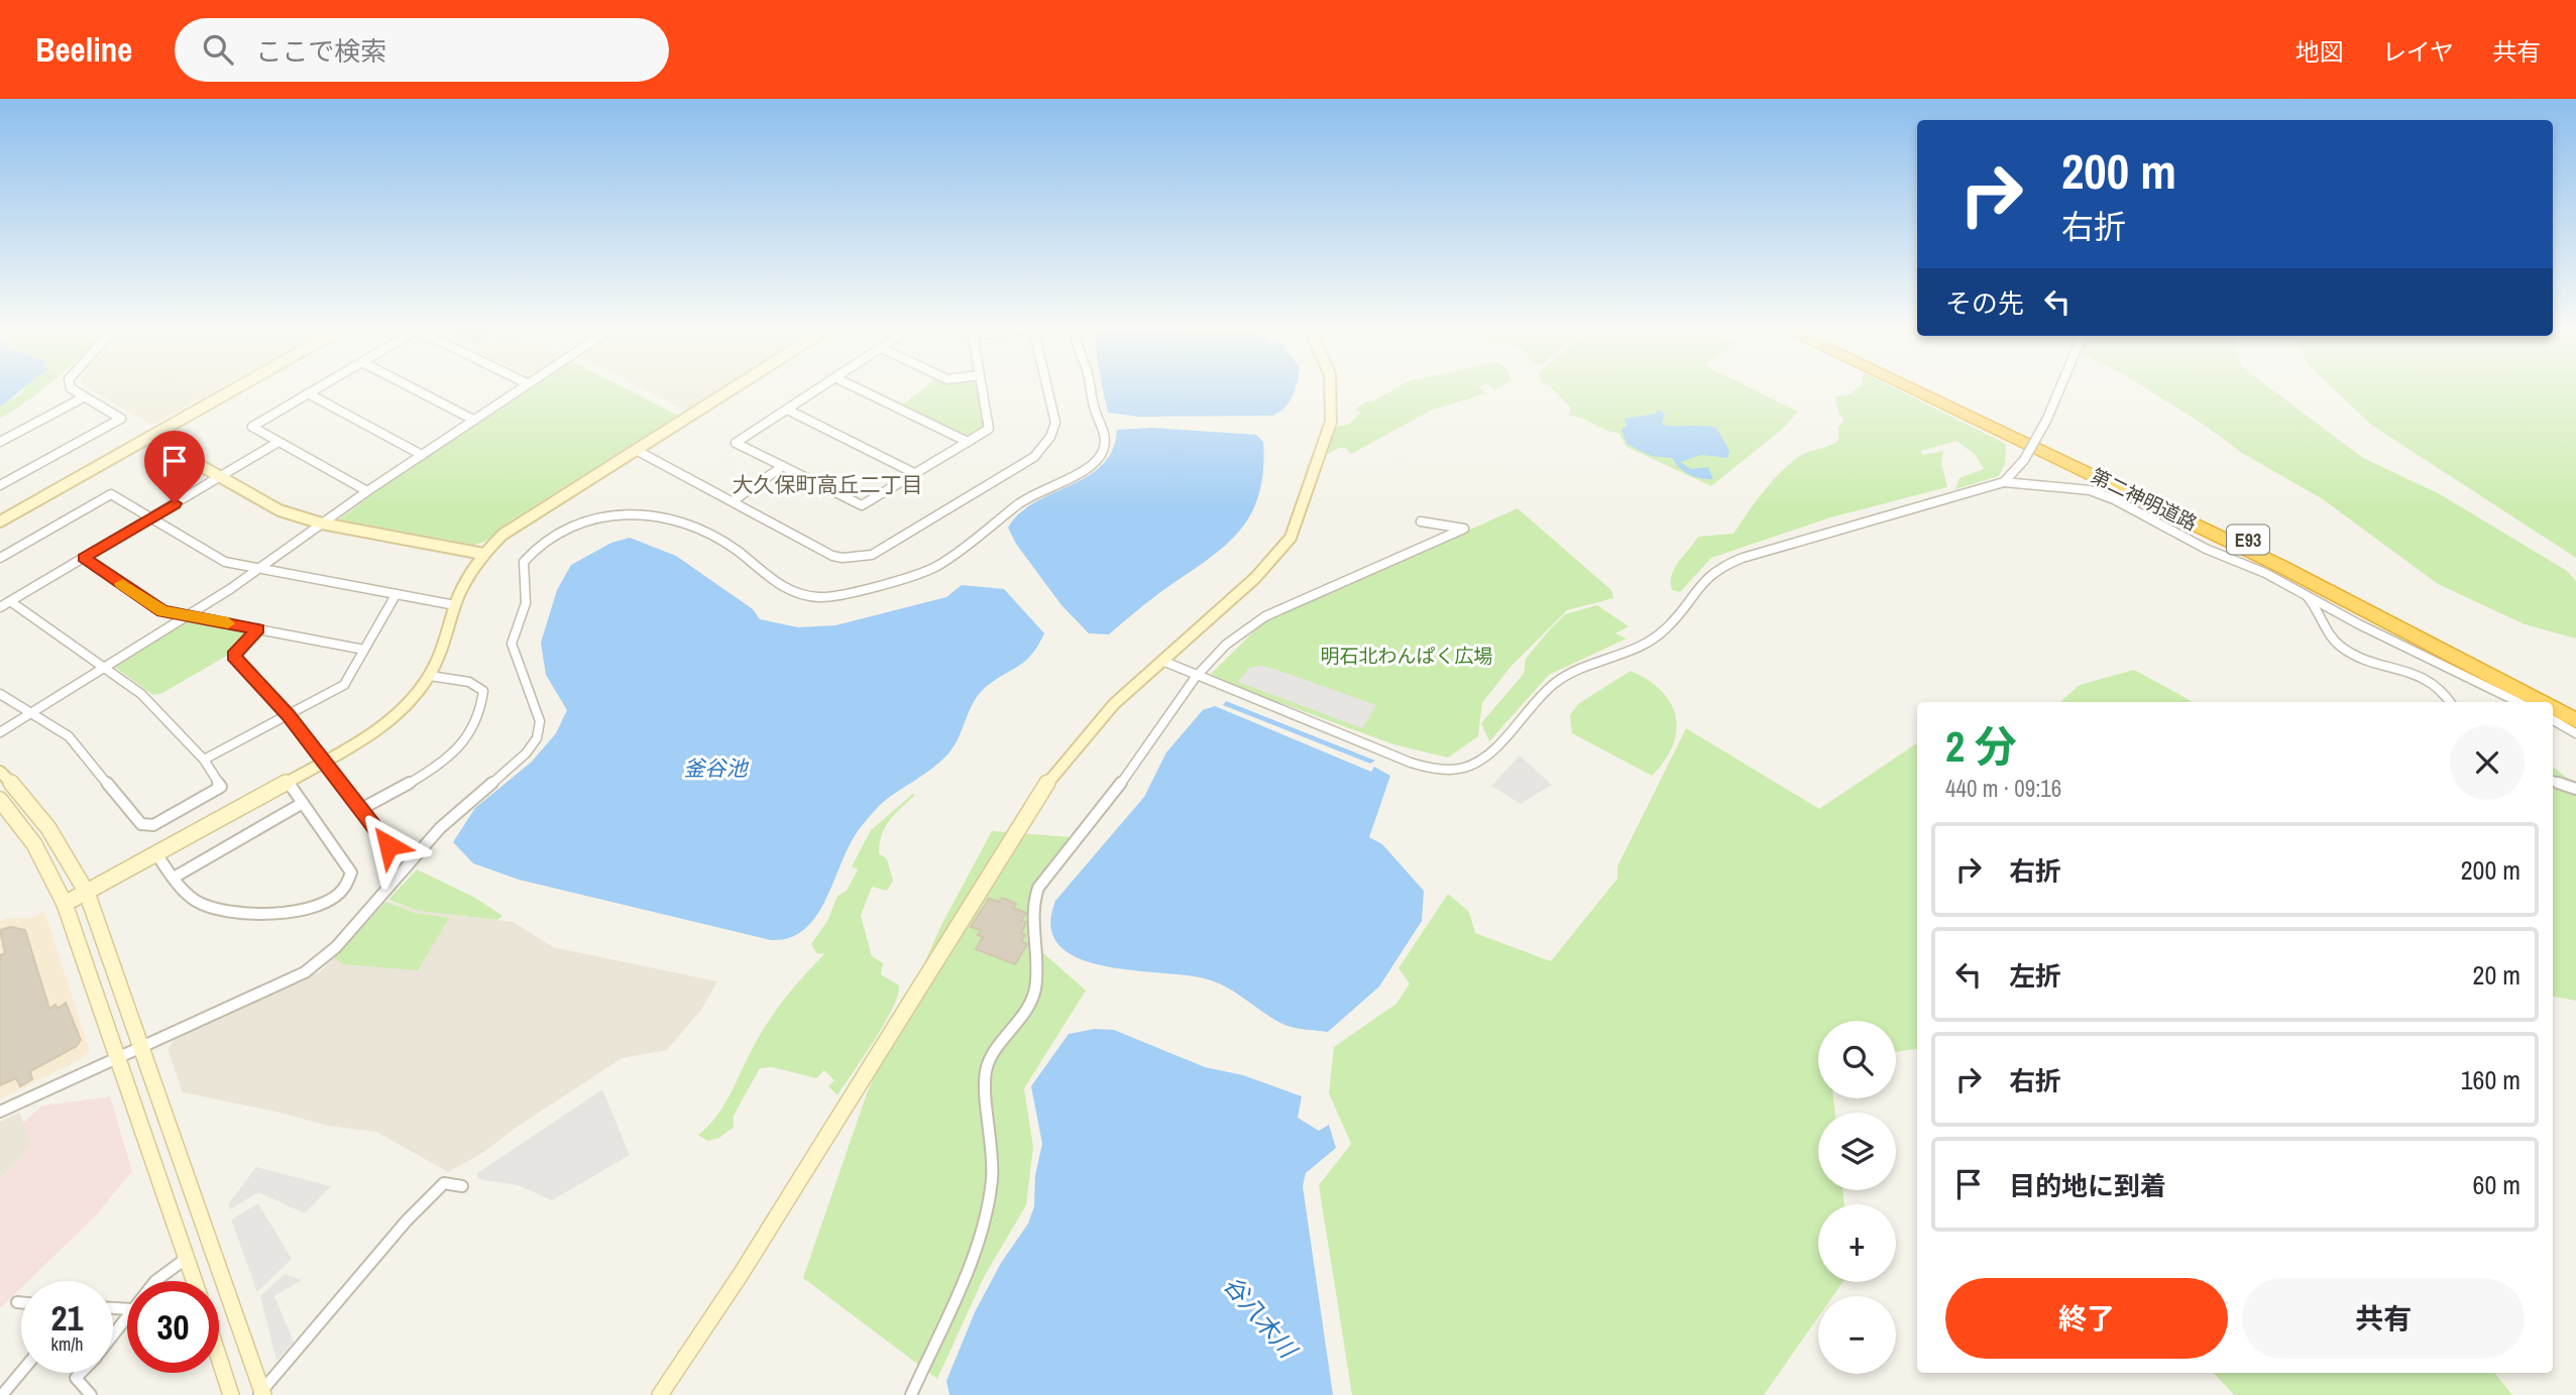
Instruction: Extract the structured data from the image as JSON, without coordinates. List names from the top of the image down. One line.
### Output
{"streets":{"highway":["第二神明道路","E93"]},"districts":["大久保町高丘二丁目"],"water":["釜谷池","谷八木川"],"parks":["明石北わんぱく広場"],"page":{"header":"Beeline","search":"ここで検索","nav":["地図","レイヤ","共有"],"turn":["200 m","右折"],"then":"その先","heading":["2 分","440 m · 09:16"],"list":[{"name":"右折","value":"200 m"},{"name":"左折","value":"20 m"},{"name":"右折","value":"160 m"},{"name":"目的地に到着","value":"60 m"}],"map_buttons":["+","−"],"buttons":["終了","共有"],"speed":"21 km/h","limit":"30"}}
